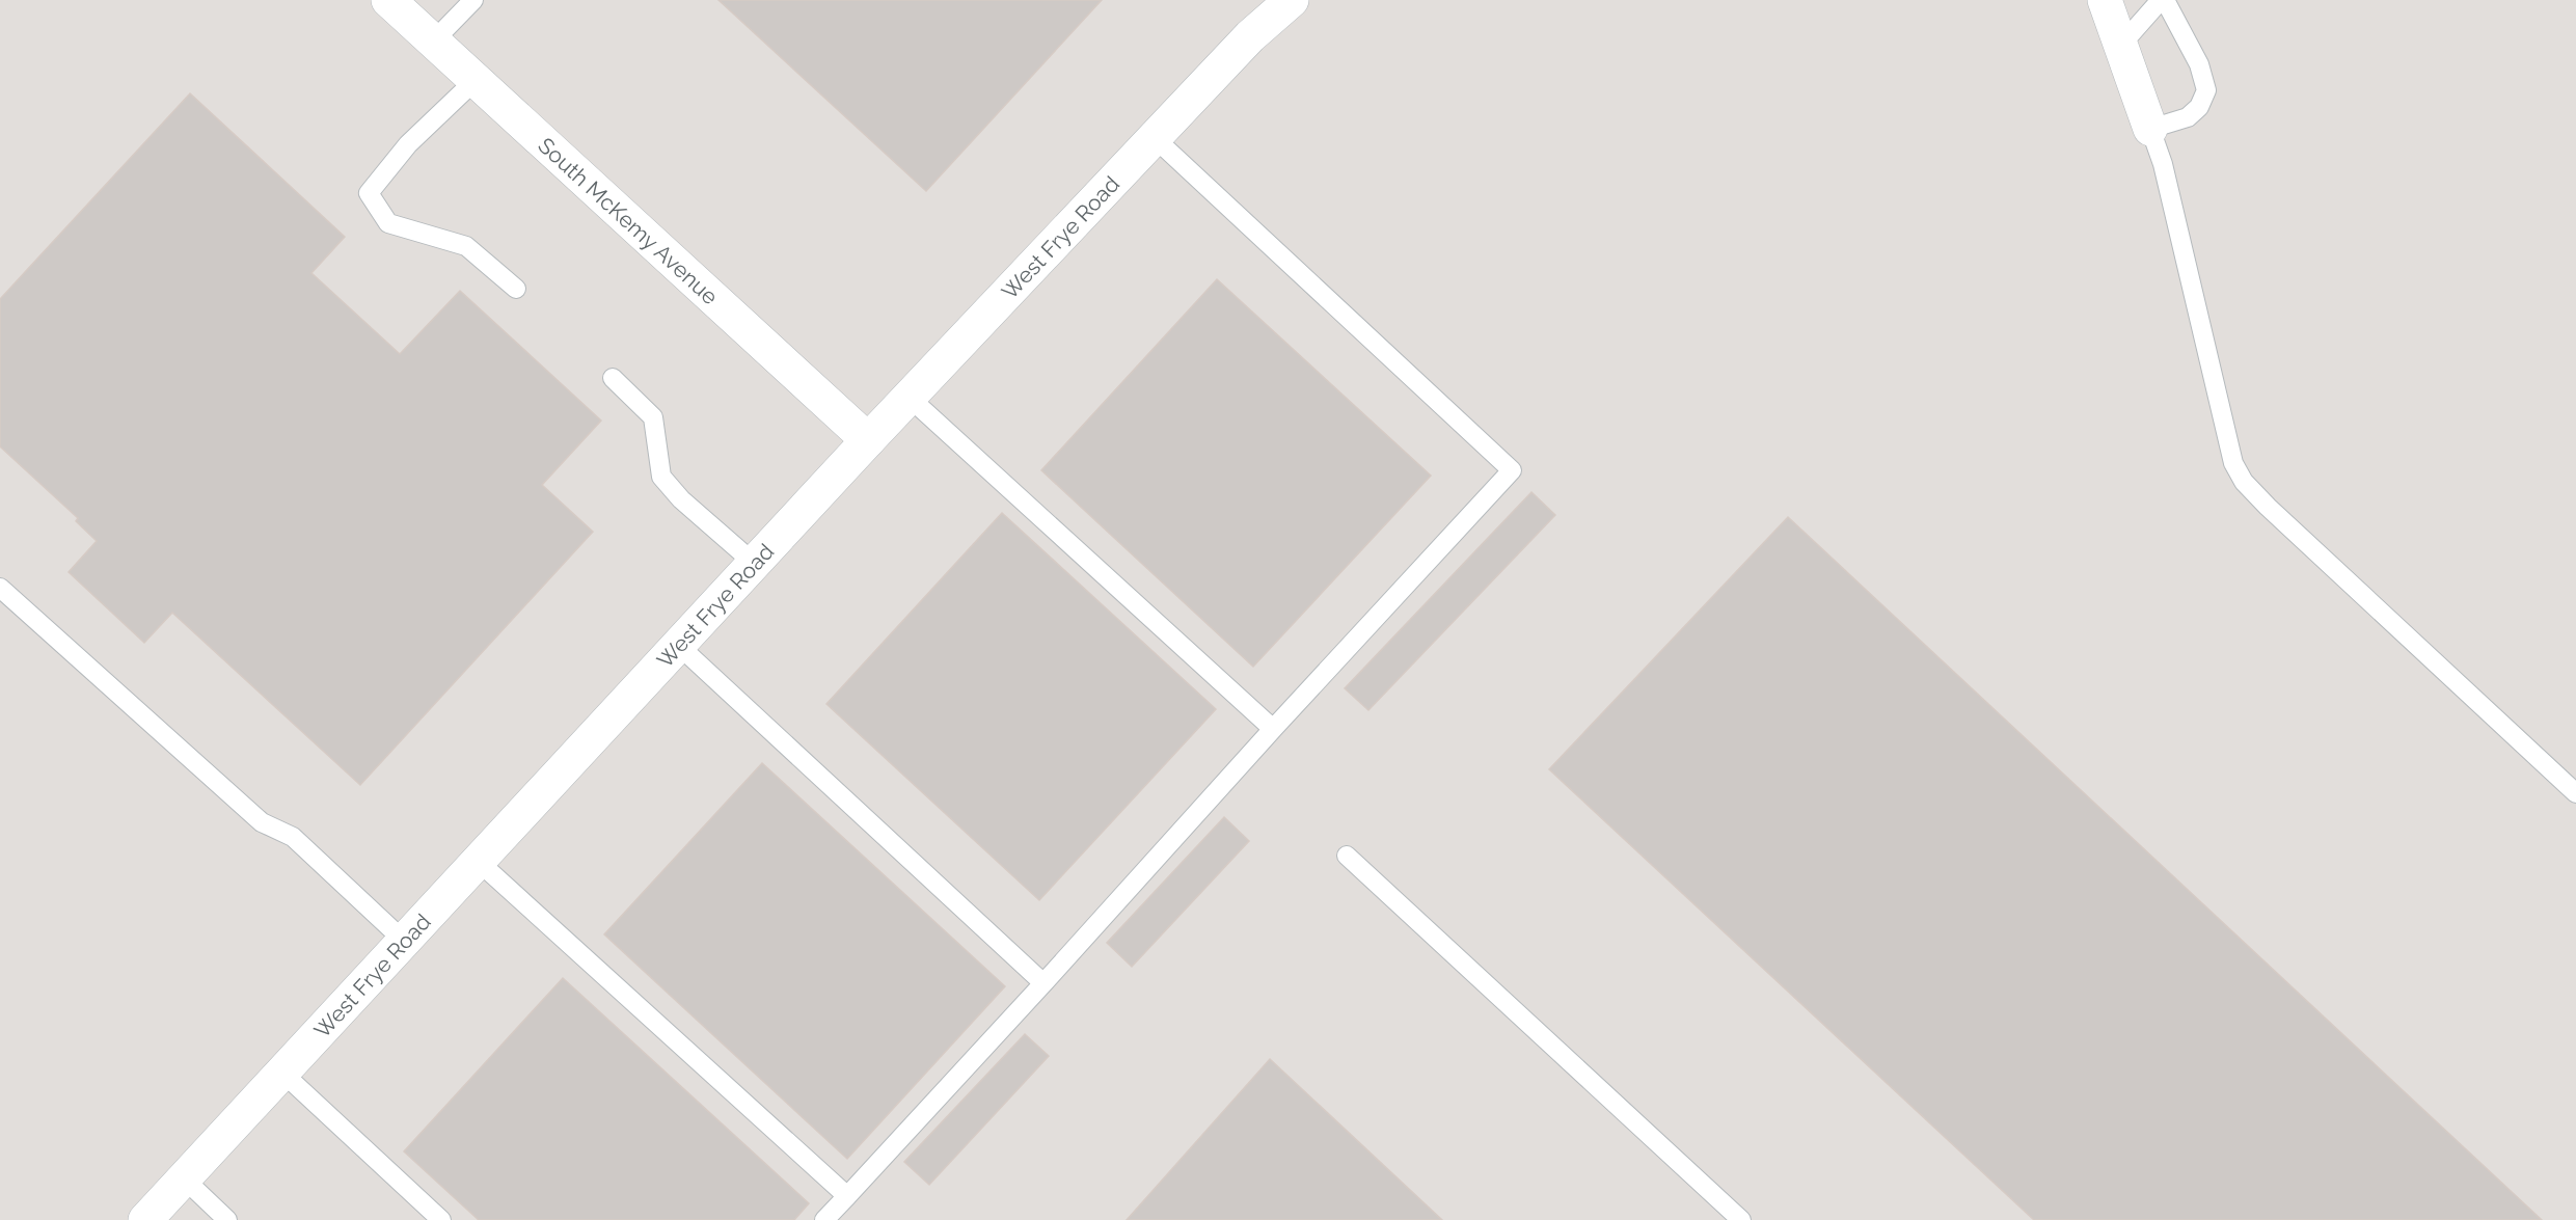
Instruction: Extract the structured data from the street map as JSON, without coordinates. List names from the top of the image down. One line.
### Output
{"streets":{"street":["South McKemy Avenue","West Frye Road"]},"crossings":[["South McKemy Avenue","West Frye Road"]]}
